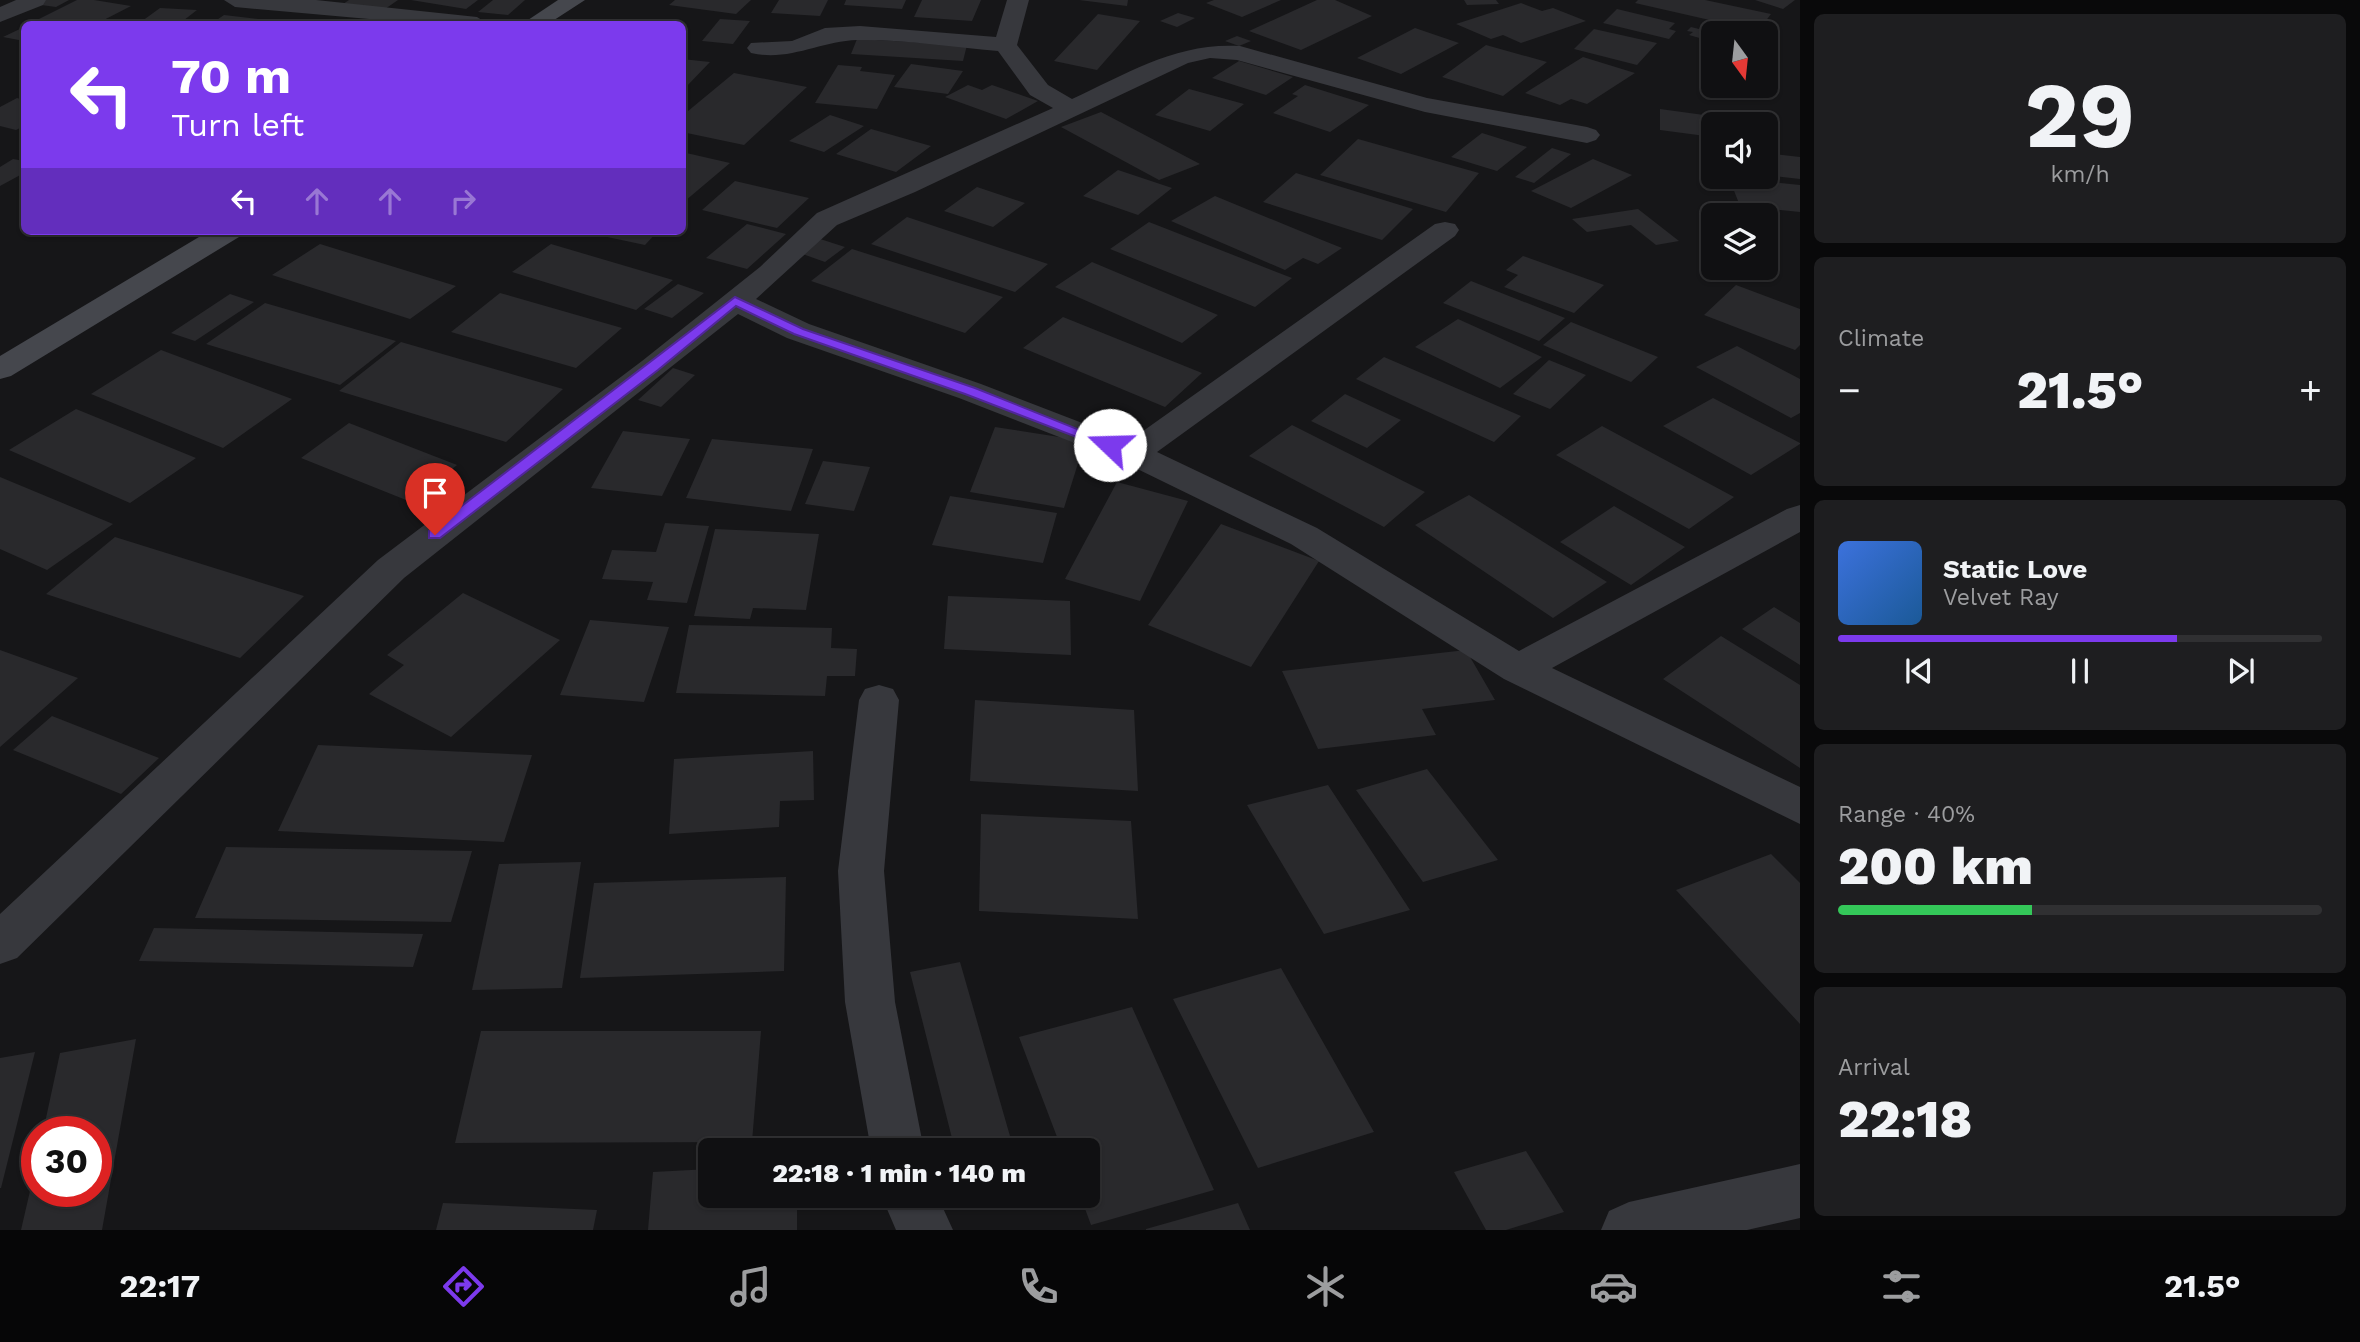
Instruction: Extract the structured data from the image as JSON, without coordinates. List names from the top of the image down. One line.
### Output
{"north":"bottom","page":{"tile":[["29","km/h"],"Climate",["Range · 40%","200 km"],["Arrival","22:18"]],"turn":["70 m","Turn left"],"heat":["−","21.5°","+"],"song":["Static Love","Velvet Ray"],"limit":"30","trip":"22:18 · 1 min · 140 m","tabs":["22:17","21.5°"]}}
